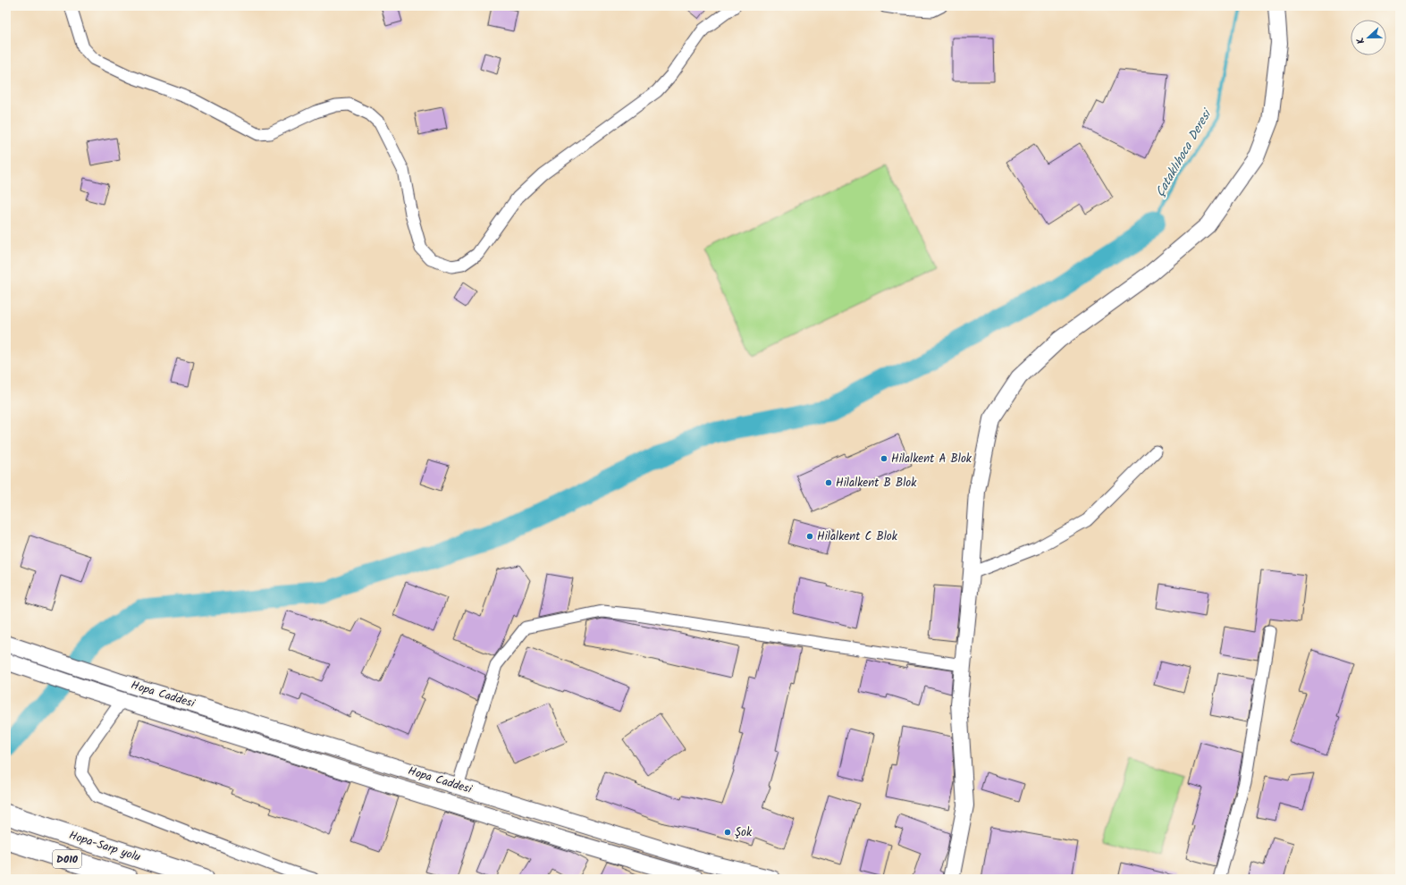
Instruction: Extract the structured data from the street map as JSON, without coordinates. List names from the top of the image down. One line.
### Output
{"streets":{"highway":["Hopa-Sarp yolu","D010"],"main road":["Hopa Caddesi"]},"water":["Çataklıhoca Deresi"],"places":["Hilalkent A Blok","Hilalkent B Blok","Hilalkent C Blok","Şok"],"north":"left"}
